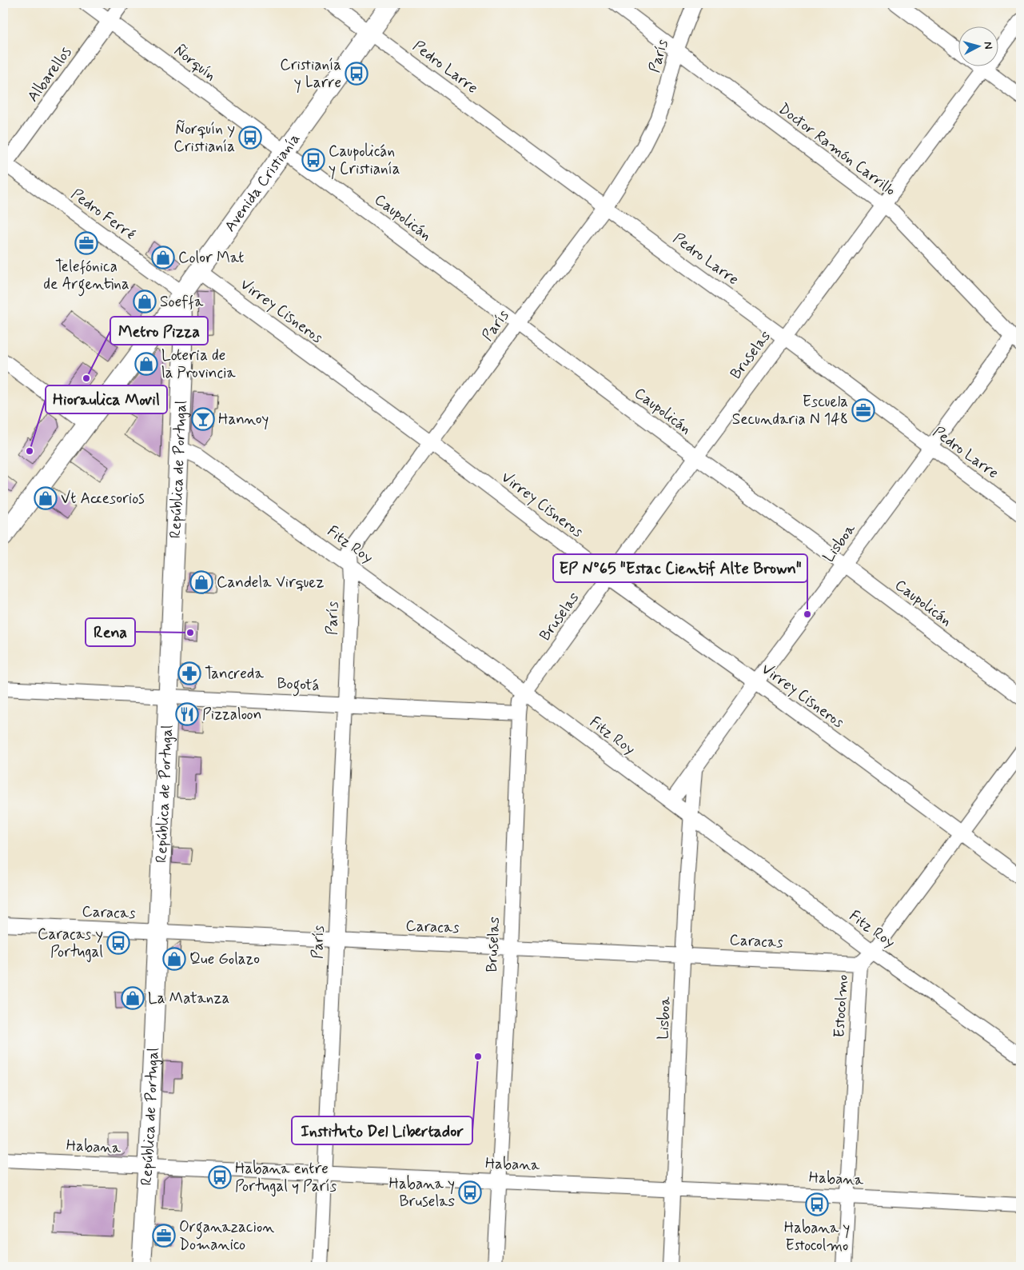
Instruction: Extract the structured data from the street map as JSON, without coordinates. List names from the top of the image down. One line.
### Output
{"streets":{"main road":["Avenida Cristianía","República de Portugal"],"street":["París","Ñorquín","Pedro Larre","Albarellos","Doctor Ramón Carrillo","Pedro Ferré","Caupolicán","Virrey Cisneros","Bruselas","Lisboa","Fitz Roy","Bogotá","Caracas","Estocolmo","Habana"]},"crossings":[["París","Pedro Larre"],["París","Doctor Ramón Carrillo"],["París","Caupolicán"],["París","Virrey Cisneros"],["París","Fitz Roy"],["París","Bogotá"],["París","Caracas"],["París","Habana"],["Ñorquín","Albarellos"],["Ñorquín","Avenida Cristianía"],["Ñorquín","Caupolicán"],["Pedro Larre","Avenida Cristianía"],["Pedro Larre","Bruselas"],["Pedro Larre","Lisboa"],["Albarellos","Pedro Ferré"],["Doctor Ramón Carrillo","Bruselas"],["Doctor Ramón Carrillo","Lisboa"],["Avenida Cristianía","Pedro Ferré"],["Avenida Cristianía","Caupolicán"],["Avenida Cristianía","Virrey Cisneros"],["Avenida Cristianía","República de Portugal"],["Pedro Ferré","República de Portugal"],["Caupolicán","Bruselas"],["Caupolicán","Lisboa"],["Virrey Cisneros","Bruselas"],["Virrey Cisneros","Lisboa"],["Virrey Cisneros","Estocolmo"],["Bruselas","Fitz Roy"],["Bruselas","Bogotá"],["Bruselas","Caracas"],["Bruselas","Habana"],["República de Portugal","Fitz Roy"],["República de Portugal","Bogotá"],["República de Portugal","Caracas"],["República de Portugal","Habana"],["Lisboa","Fitz Roy"],["Lisboa","Caracas"],["Lisboa","Habana"],["Fitz Roy","Estocolmo"],["Caracas","Estocolmo"],["Estocolmo","Habana"]],"places":{"bus stop":["Cristianía y Larre","Ñorquín y Cristianía","Caupolicán y Cristianía","Caracas y Portugal","Habana entre Portugal y París","Habana y Bruselas","Habana y Estocolmo"],"office":["Telefónica de Argentina","Escuela Secundaria N 148","Organazacion Domanico"],"shop":["Color Mat","Soeffa","Loteria de la Provincia","Vt Accesorios","Candela Virquez","Que Golazo","La Matanza"],"other":["Metro Pizza","Hioraulica Movil","EP Nº65 \"Estac Cientif Alte Brown\"","Rena","Instituto Del Libertador"],"bar":["Hannoy"],"pharmacy":["Tancreda"],"restaurant":["Pizzaloon"]},"north":"right"}
